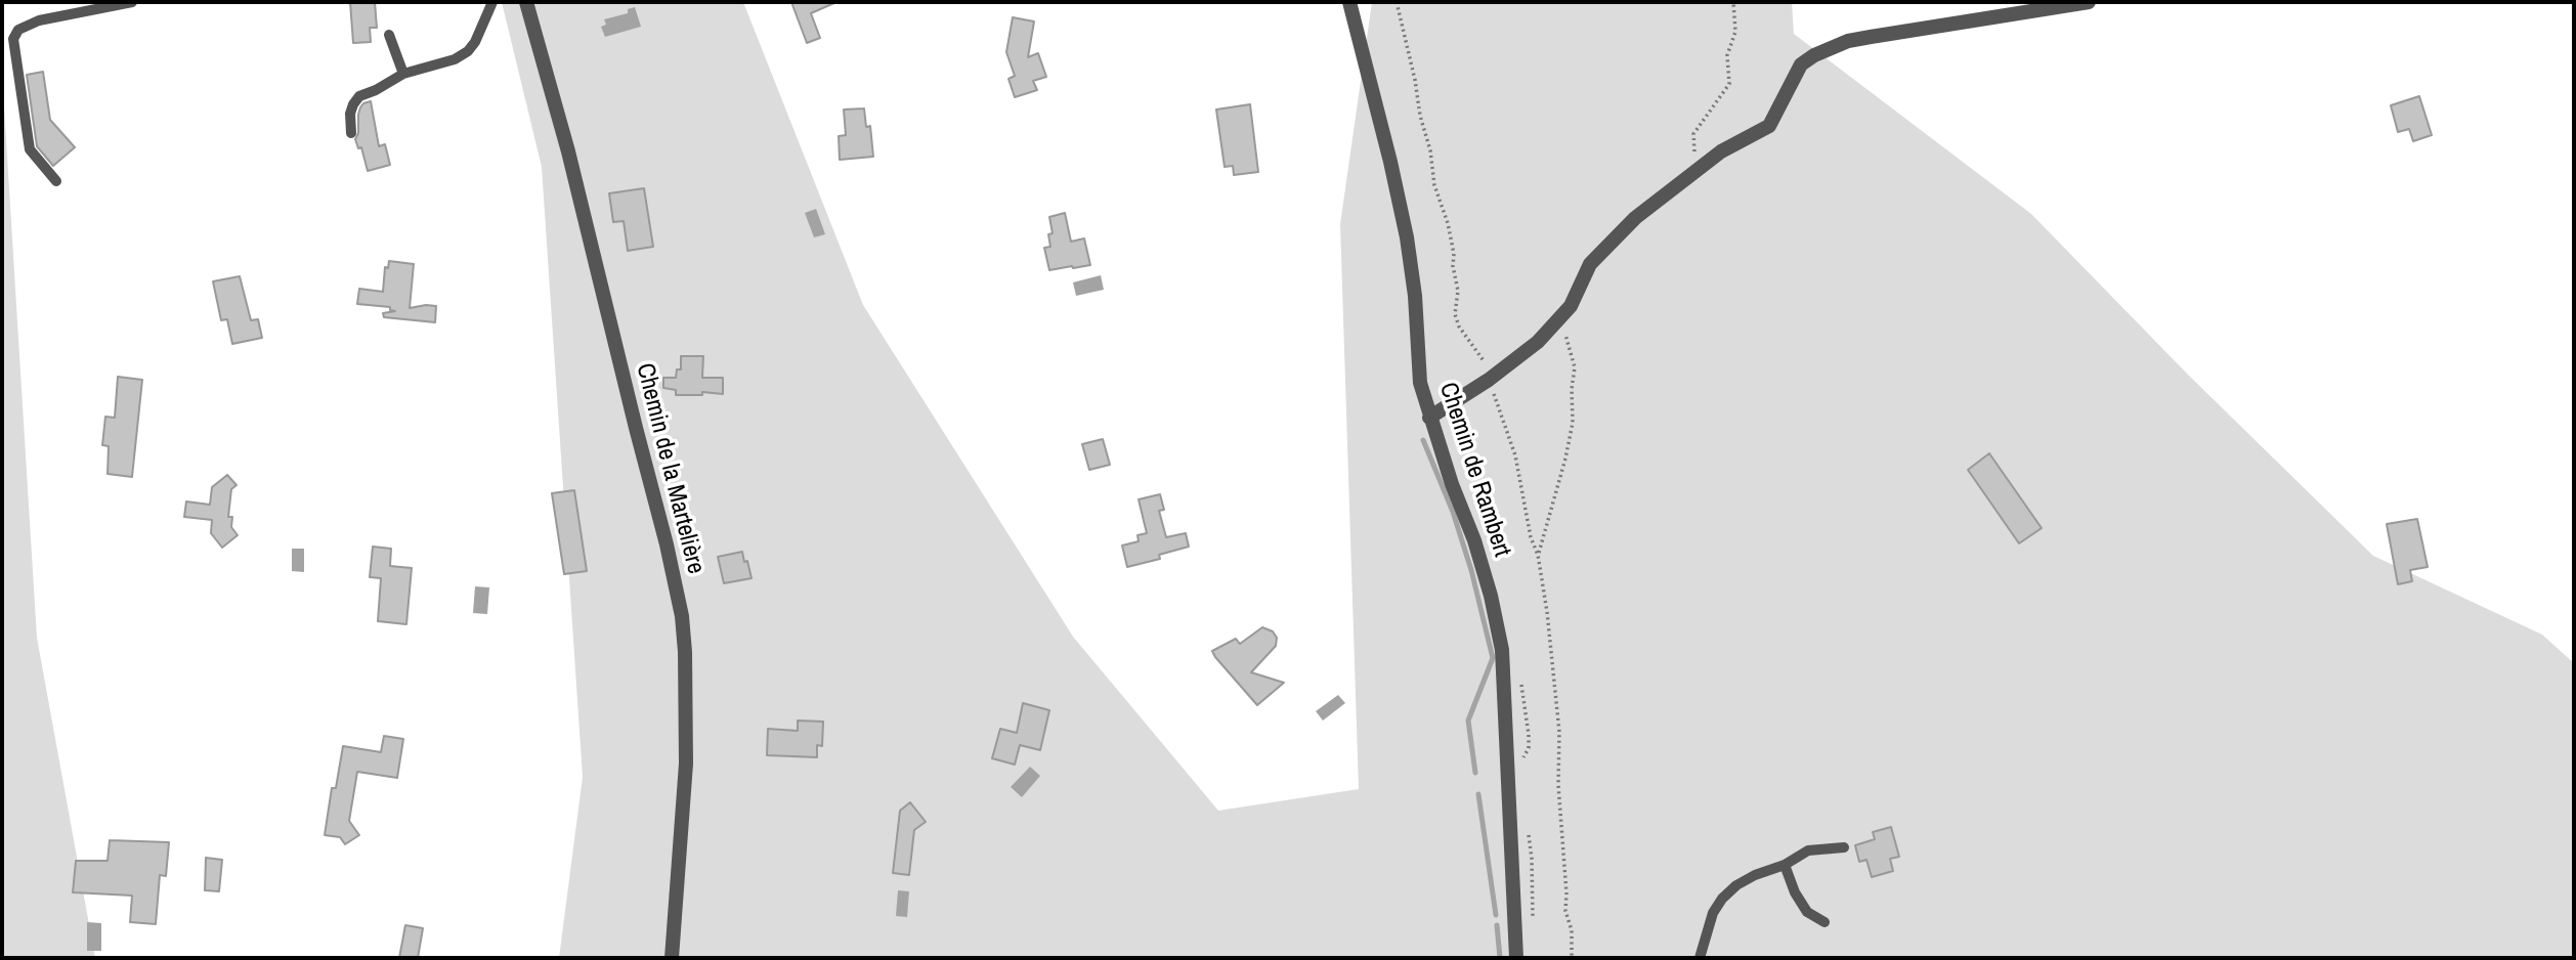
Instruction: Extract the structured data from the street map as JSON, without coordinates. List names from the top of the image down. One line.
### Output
{"streets":{"street":["Chemin de la Martelière","Chemin de Rambert"]}}
